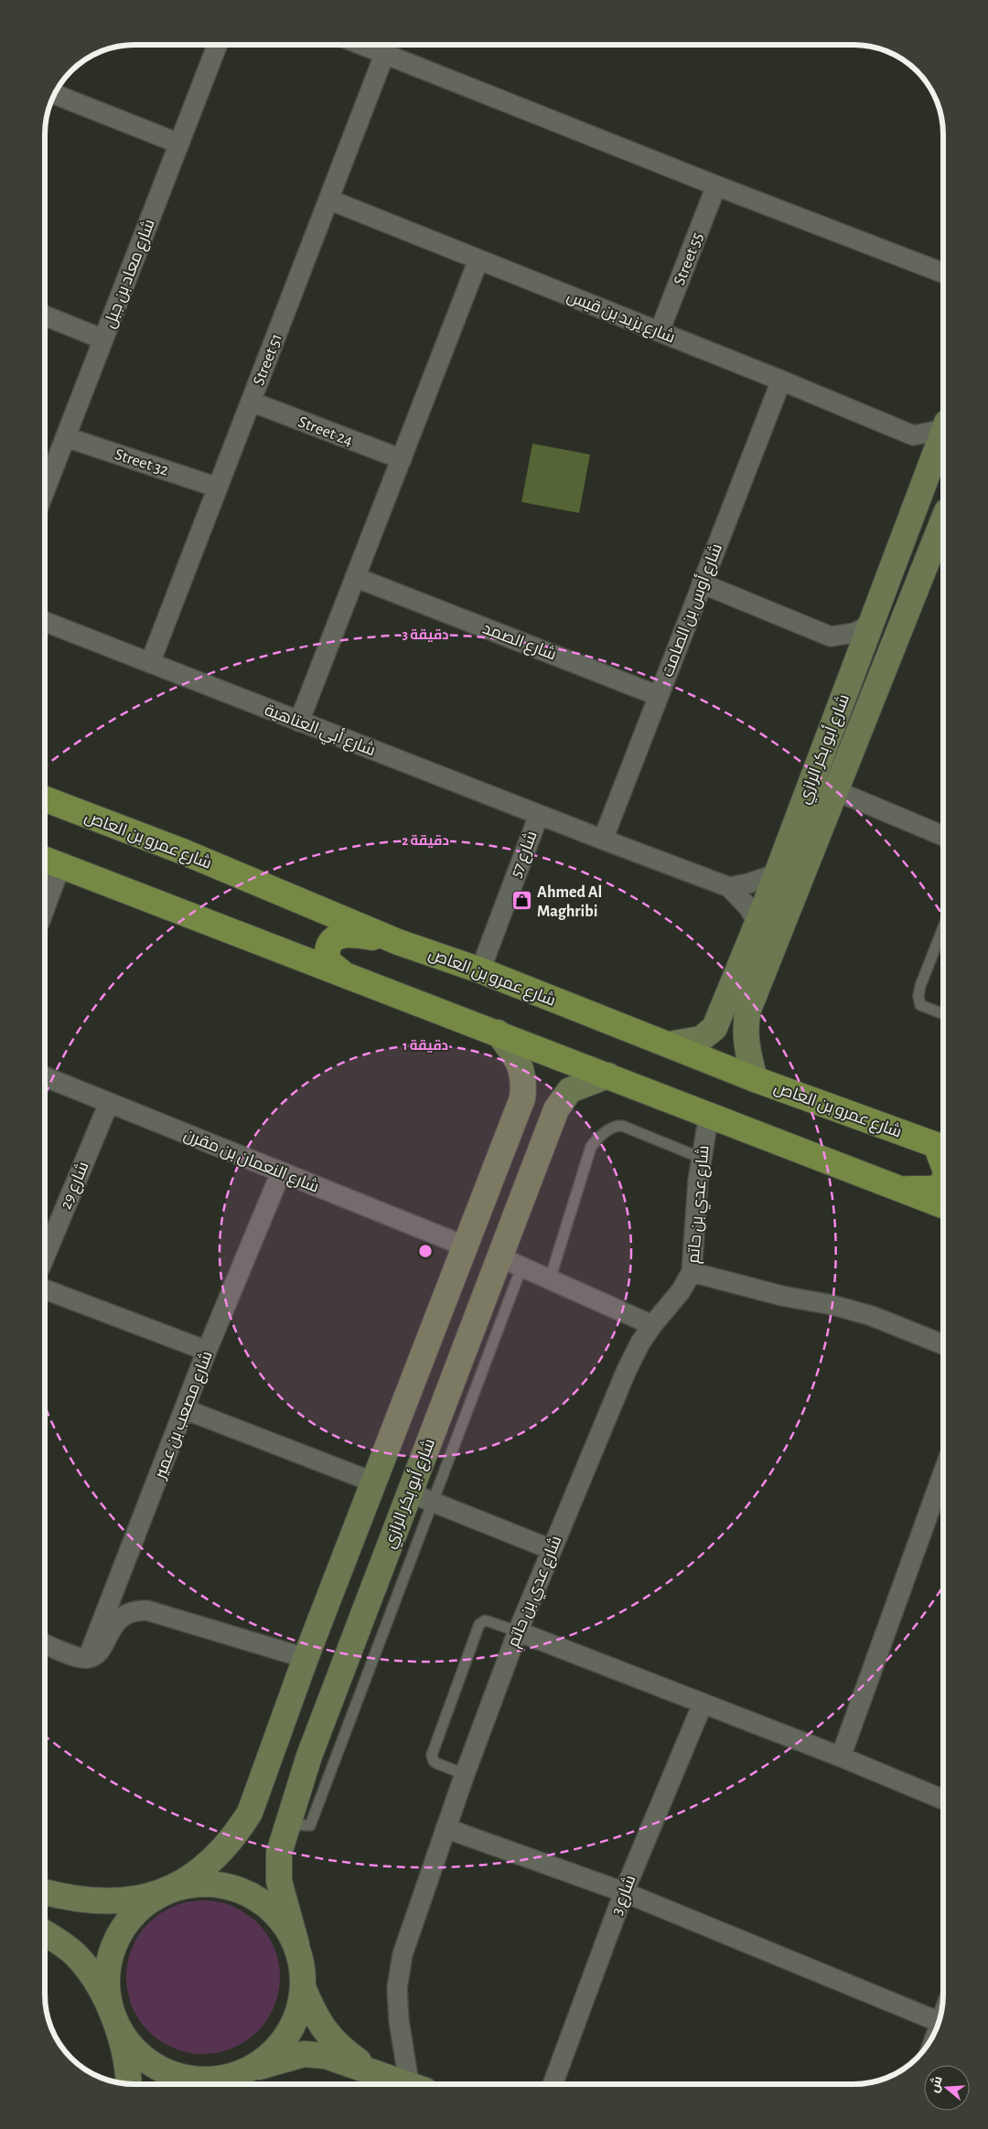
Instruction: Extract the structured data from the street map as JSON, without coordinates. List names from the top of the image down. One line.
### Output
{"streets":{"main road":["شارع عمرو بن العاص"],"street":["Street 55","شارع معاد بن جبل","شارع يزيد بن قيس","Street 51","Street 24","Street 32","شارع أوس بن الصامت","شارع الصمد","شارع أبي العتاهية","شارع أبو بكر الرازي","شارع 57","شارع النعمان بن مقرن","شارع 29","شارع عدي بن حاتم","شارع مصعب بن عمير","شارع 3"]},"crossings":[["Street 55","شارع يزيد بن قيس"],["شارع معاد بن جبل","Street 32"],["شارع يزيد بن قيس","Street 51"],["شارع يزيد بن قيس","شارع أوس بن الصامت"],["Street 51","Street 24"],["Street 51","Street 32"],["Street 51","شارع أبي العتاهية"],["شارع أوس بن الصامت","شارع الصمد"],["شارع أوس بن الصامت","شارع أبي العتاهية"],["شارع أبي العتاهية","شارع 57"],["شارع أبو بكر الرازي","شارع عمرو بن العاص"],["شارع عمرو بن العاص","شارع 57"],["شارع النعمان بن مقرن","شارع 29"],["شارع النعمان بن مقرن","شارع مصعب بن عمير"]],"places":{"shop":["Ahmed Al Maghribi"]},"north":"left","rings":["3 دقيقة","2 دقيقة","1 دقيقة"]}
